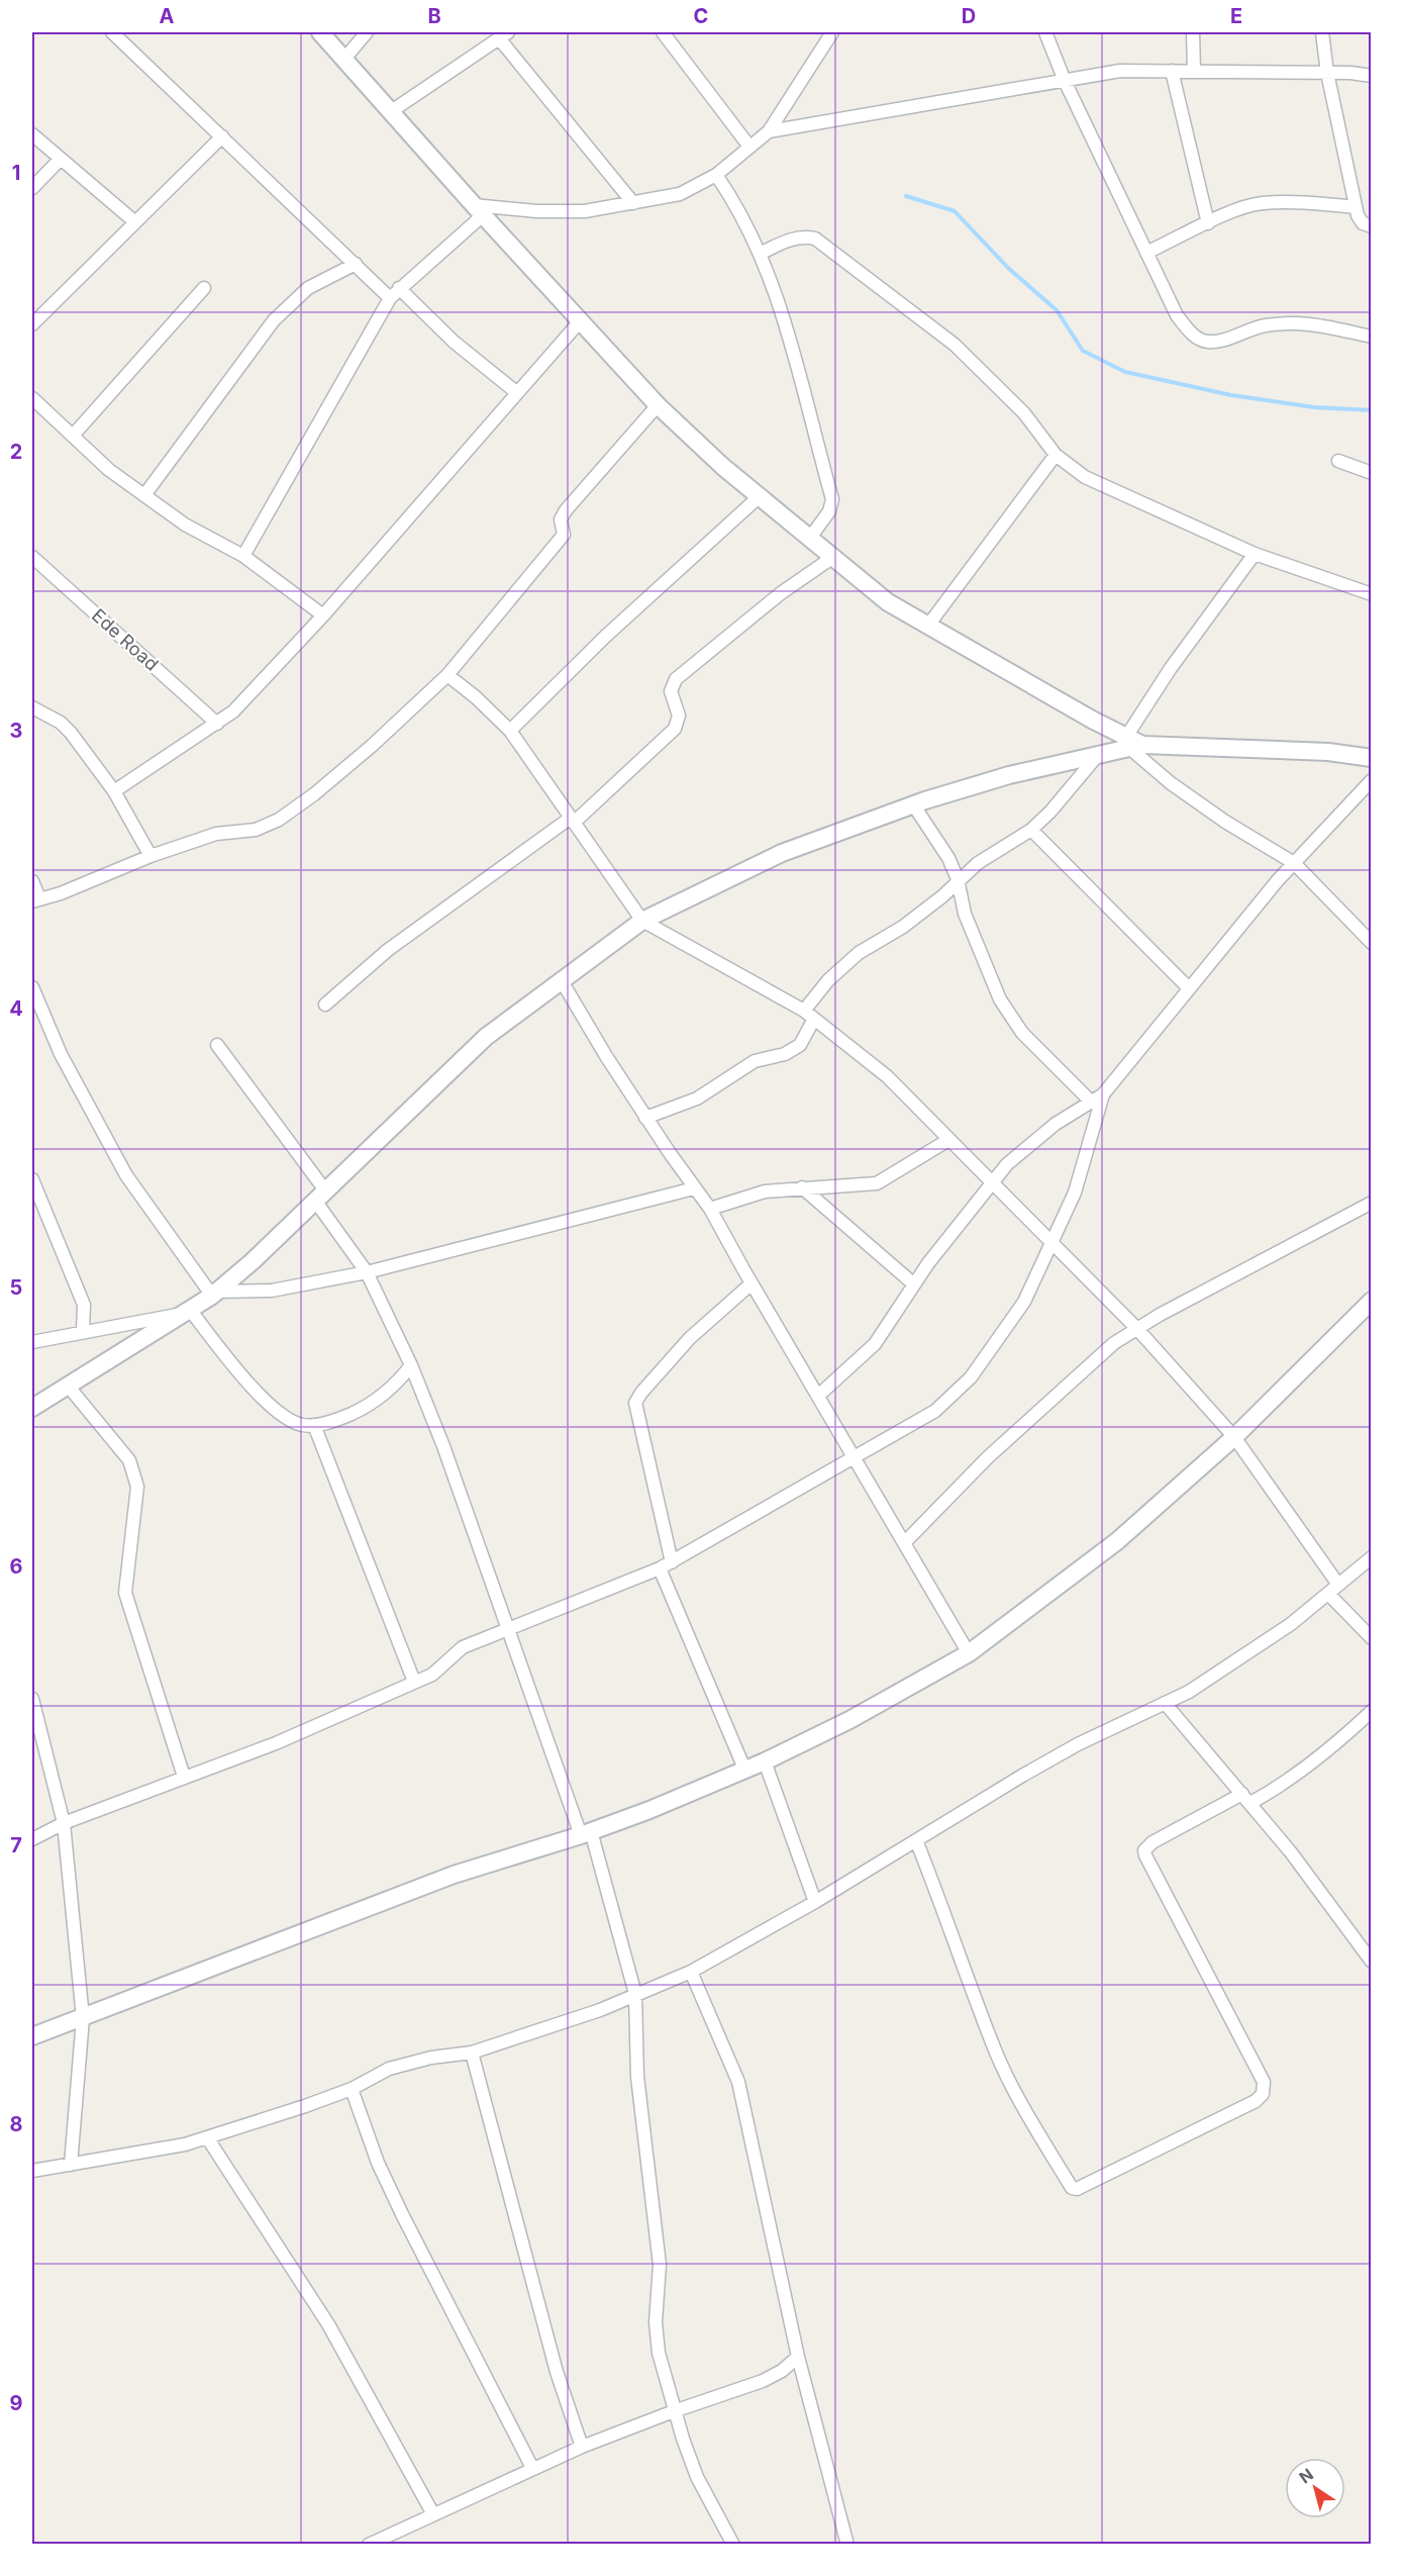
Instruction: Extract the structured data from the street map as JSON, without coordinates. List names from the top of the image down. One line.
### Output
{"streets":{"street":["Ede Road"]},"north":"top left","grid":{"columns":["A","B","C","D","E"],"rows":["1","2","3","4","5","6","7","8","9"]}}
